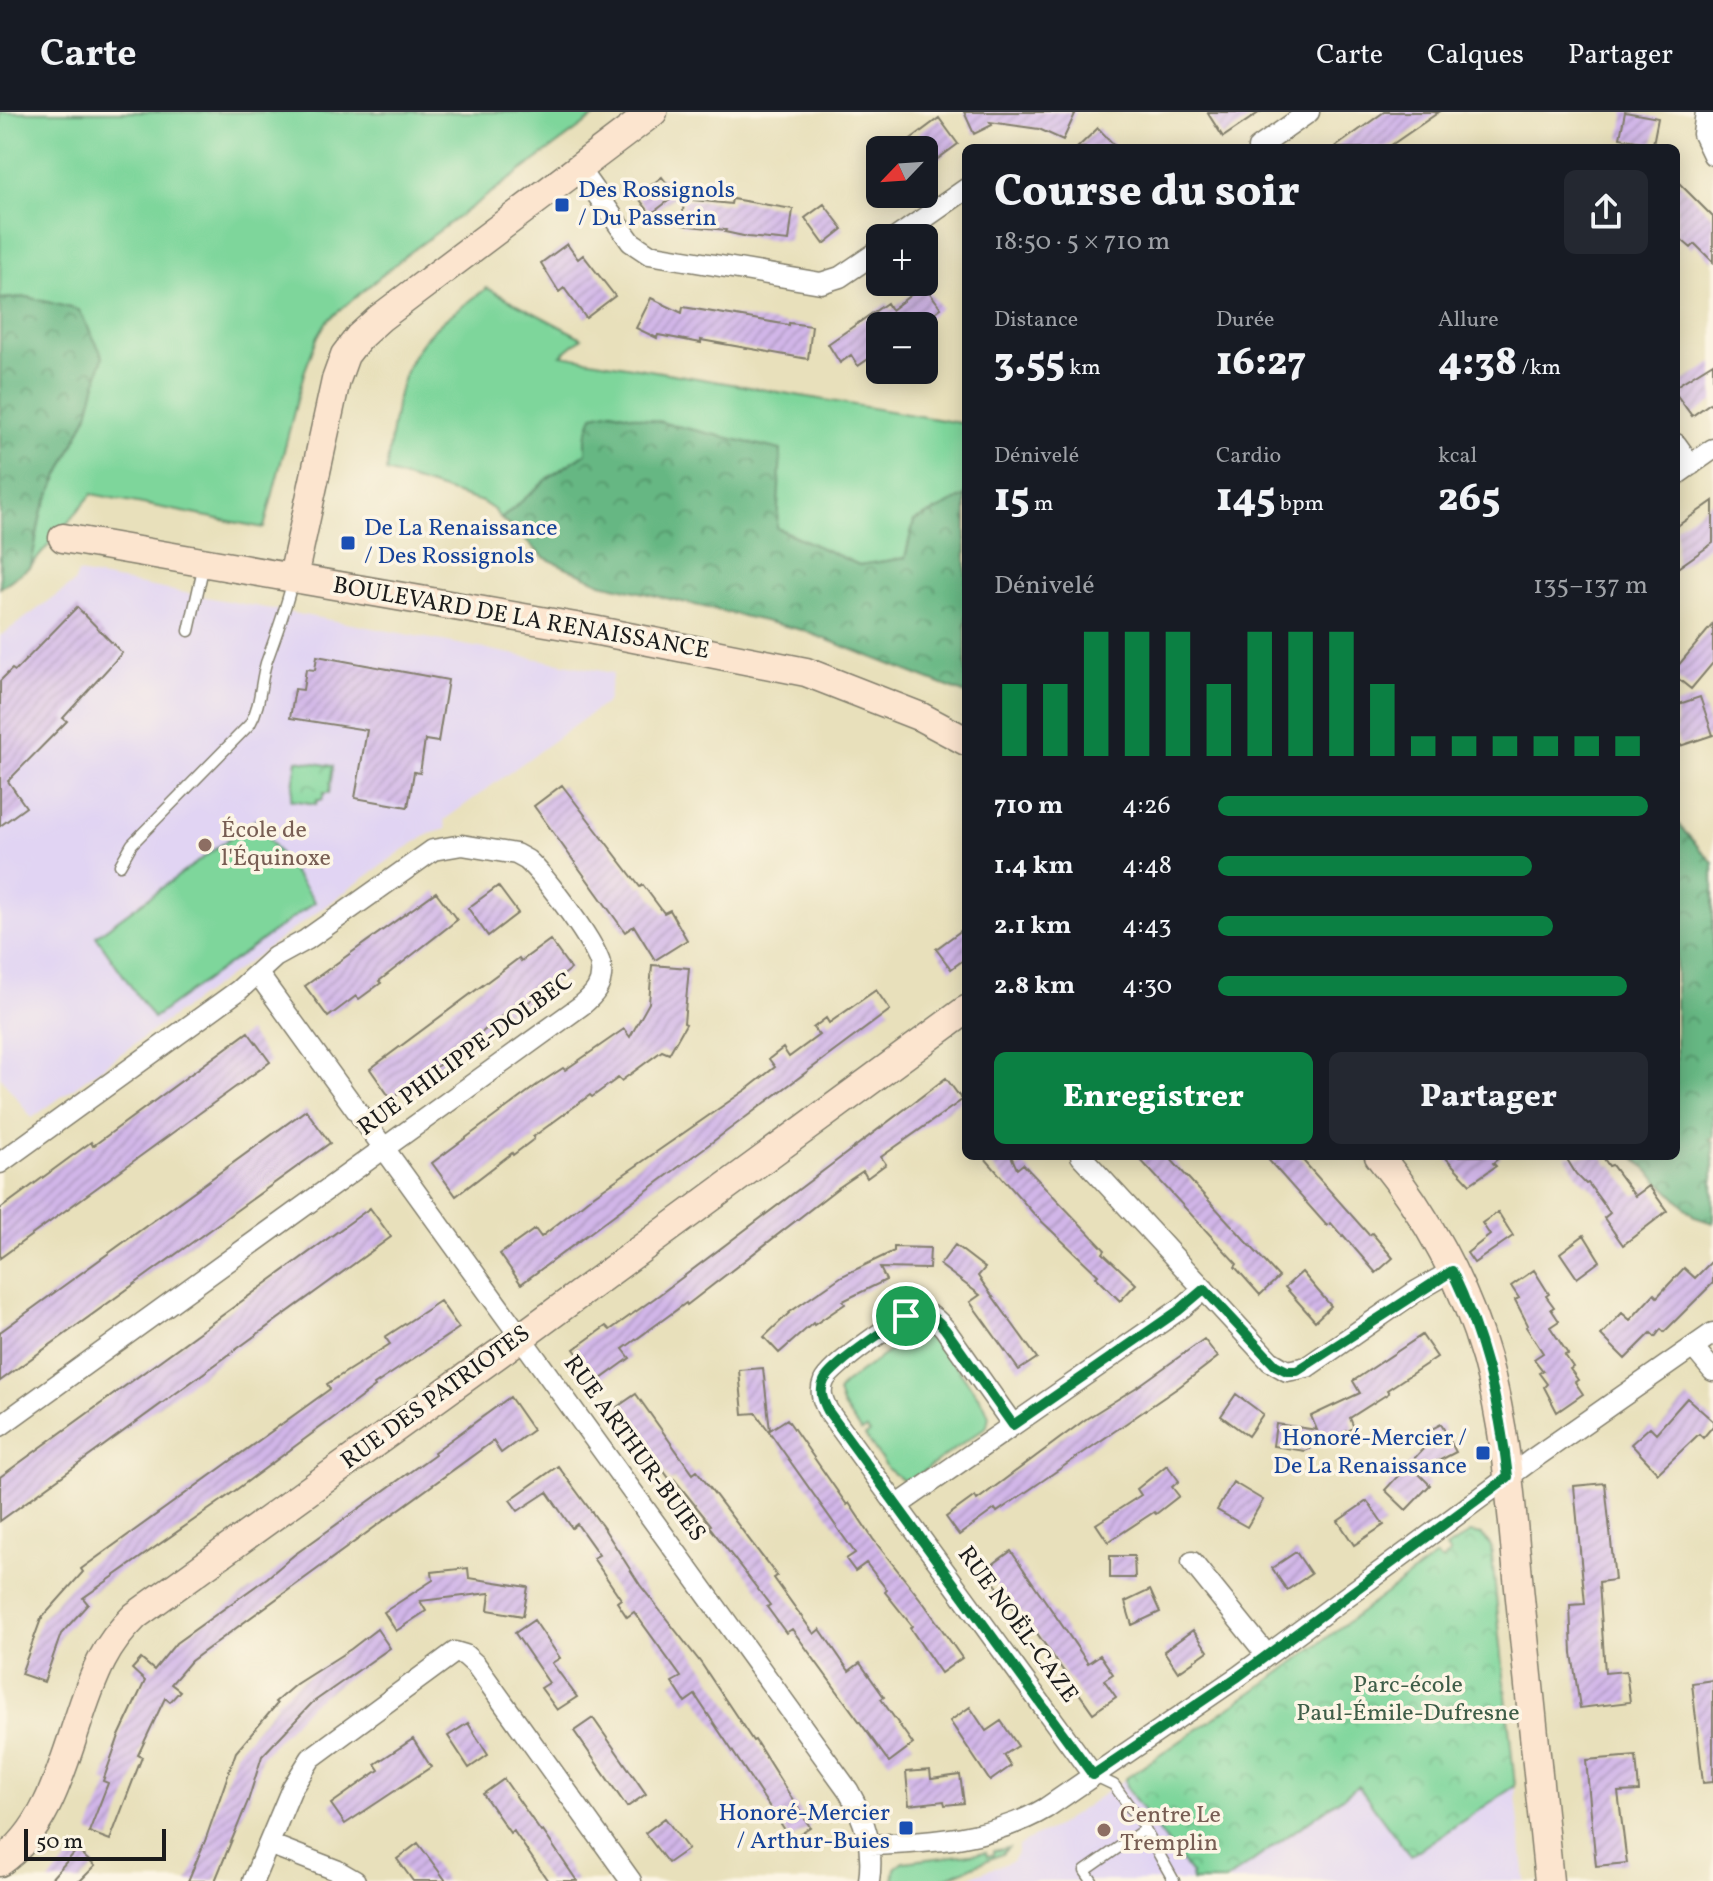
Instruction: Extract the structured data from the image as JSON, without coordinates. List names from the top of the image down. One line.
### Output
{"streets":{"street":["BOULEVARD DE LA RENAISSANCE","RUE PHILIPPE-DOLBEC","RUE DES PATRIOTES","RUE ARTHUR-BUIES","RUE NOËL-CAZE"]},"crossings":[["RUE PHILIPPE-DOLBEC","RUE ARTHUR-BUIES"],["RUE DES PATRIOTES","RUE ARTHUR-BUIES"]],"parks":["Parc-école Paul-Émile-Dufresne"],"places":{"transit":["Des Rossignols / Du Passerin","De La Renaissance / Des Rossignols","Honoré-Mercier / De La Renaissance","Honoré-Mercier / Arthur-Buies"],"other":["École de l'Équinoxe","Centre Le Tremplin"]},"scale_bar":"50 m","north":"bottom left","page":{"header":"Carte","nav":["Carte","Calques","Partager"],"map_buttons":["+","−"],"heading":["Course du soir","18:50 · 5 × 710 m"],"stats":[["Distance","3.55 km"],["Durée","16:27"],["Allure","4:38 /km"],["Dénivelé","15 m"],["Cardio","145 bpm"],["kcal","265"]],"chart":["Dénivelé","135–137 m"],"list":[{"name":"710 m","note":"4:26"},{"name":"1.4 km","note":"4:48"},{"name":"2.1 km","note":"4:43"},{"name":"2.8 km","note":"4:30"}],"buttons":["Enregistrer","Partager"],"scale":"50 m"}}
